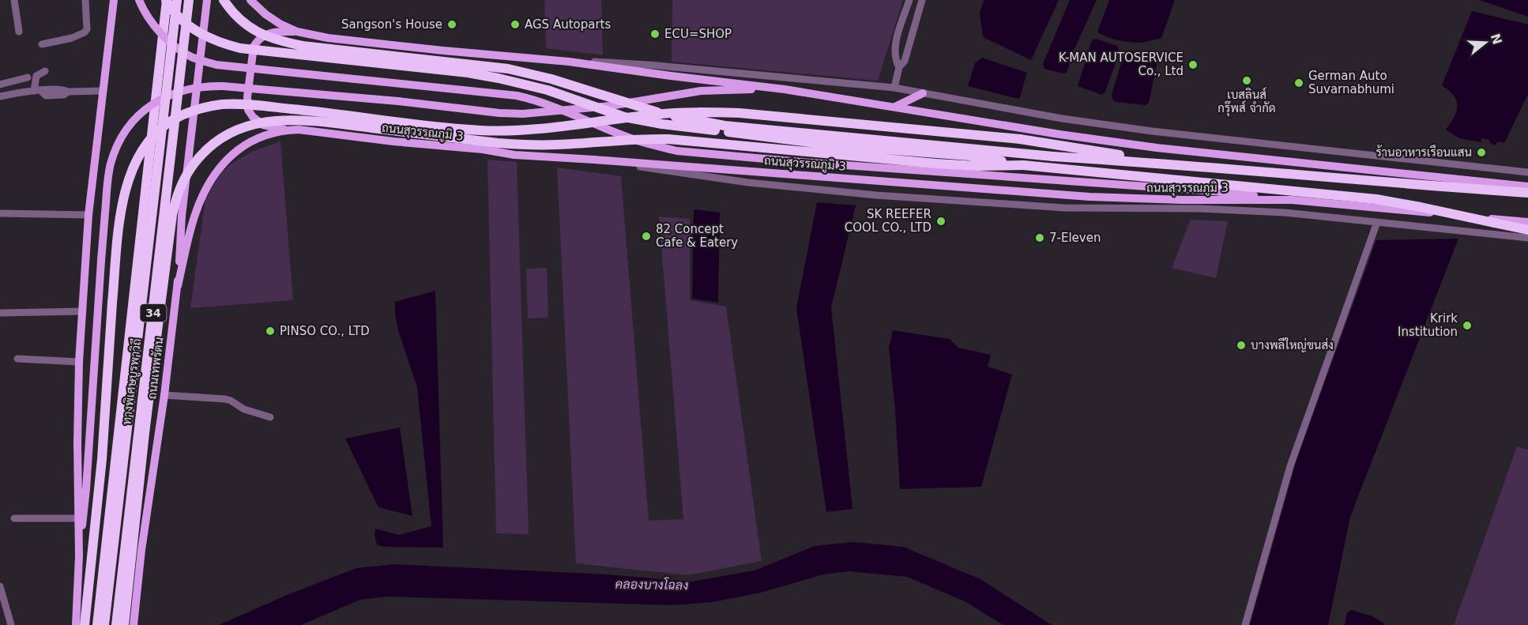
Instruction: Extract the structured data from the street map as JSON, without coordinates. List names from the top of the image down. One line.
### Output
{"streets":{"highway":["34","ทางพิเศษบูรพาวิถี"],"main road":["ถนนสุวรรณภูมิ 3","ถนนเทพรัตน"]},"crossings":[["ถนนสุวรรณภูมิ 3","ถนนเทพรัตน"]],"water":["คลองบางโฉลง"],"places":["Sangson's House","AGS Autoparts","ECU=SHOP","K-MAN AUTOSERVICE Co., Ltd","เบสลินส์ กรุ๊พส์ จำกัด","German Auto Suvarnabhumi","ร้านอาหารเรือนแสน","SK REEFER COOL CO., LTD","82 Concept Cafe & Eatery","7-Eleven","Krirk Institution","PINSO CO., LTD","บางพลีใหญ่ขนส่ง"],"north":"right"}
